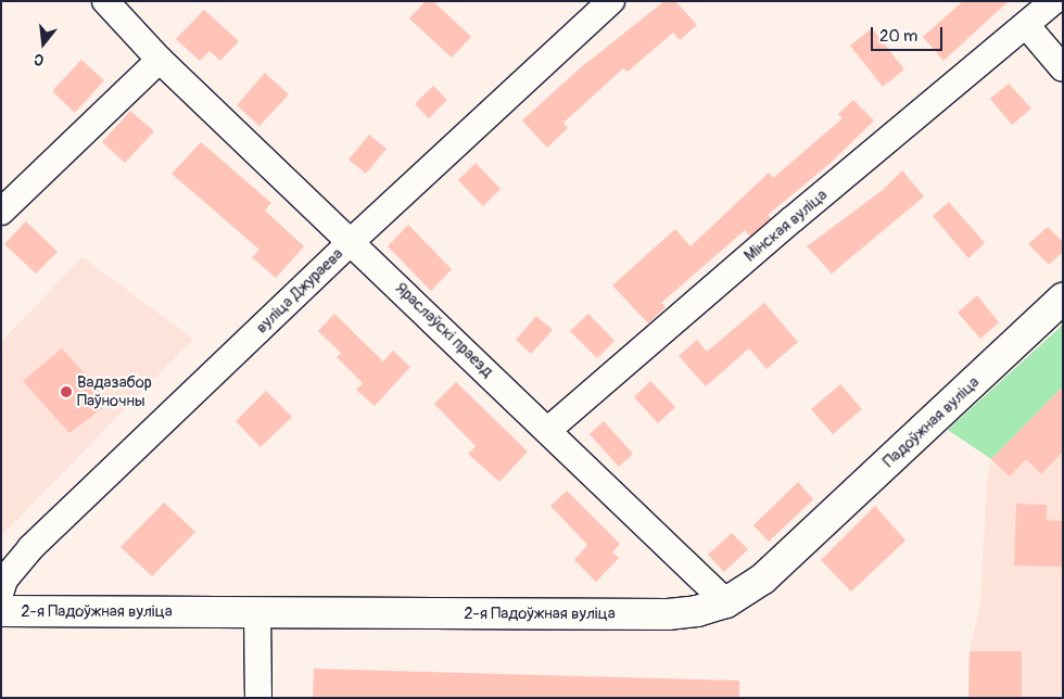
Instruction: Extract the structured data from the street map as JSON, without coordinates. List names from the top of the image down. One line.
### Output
{"streets":{"main road":["Падоўжная вуліца","2-я Падоўжная вуліца"],"street":["Мінская вуліца","вуліца Джураева","Яраслаўскі праезд"]},"crossings":[["Мінская вуліца","Яраслаўскі праезд"],["вуліца Джураева","Яраслаўскі праезд"],["Яраслаўскі праезд","2-я Падоўжная вуліца"],["Падоўжная вуліца","2-я Падоўжная вуліца"]],"places":["Вадазабор Паўночны"],"scale_bar":"20 m","north":"bottom"}
